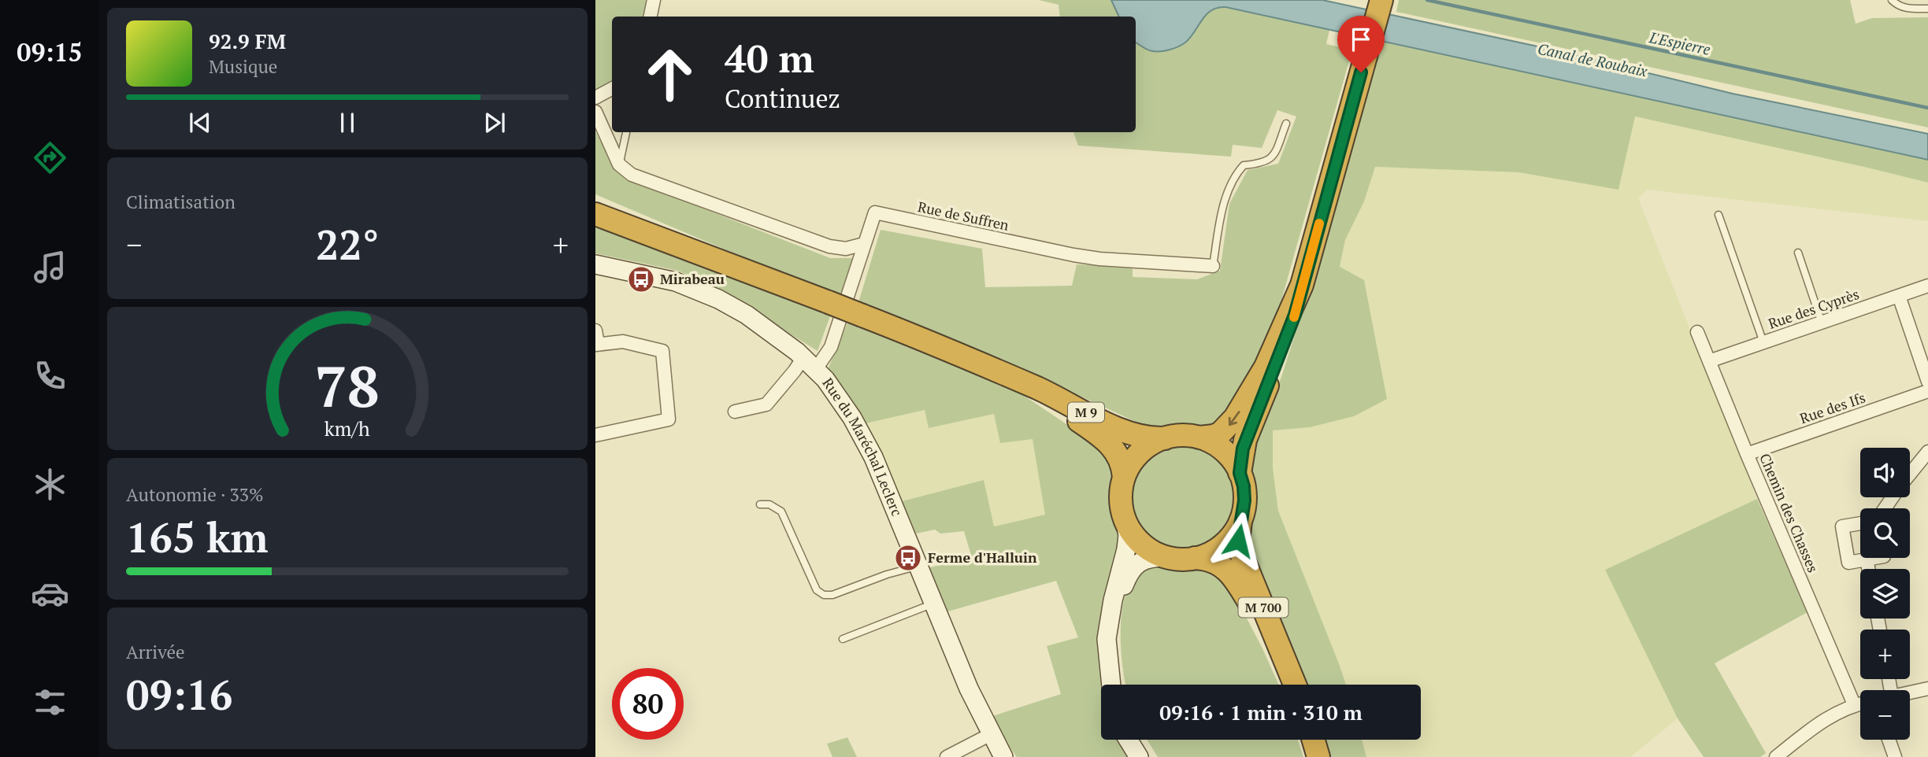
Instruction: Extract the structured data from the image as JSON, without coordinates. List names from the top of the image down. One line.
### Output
{"streets":{"highway":["M 9","M 700"],"street":["Rue de Suffren","Rue des Cyprès","Rue des Ifs","Rue du Maréchal Leclerc","Chemin des Chasses"]},"crossings":[["Rue de Suffren","Rue du Maréchal Leclerc"],["Rue des Cyprès","Chemin des Chasses"],["Rue des Ifs","Chemin des Chasses"],["M 9","M 700"]],"water":["L'Espierre","Canal de Roubaix"],"places":{"bus stop":["Mirabeau","Ferme d'Halluin"]},"page":{"tabs":"09:15","turn":["40 m","Continuez"],"song":["92.9 FM","Musique"],"tile":["Climatisation",["Autonomie · 33%","165 km"],["Arrivée","09:16"]],"heat":["−","22°","+"],"map_buttons":["+","−"],"limit":"80","trip":"09:16 · 1 min · 310 m","gauge":["78","km/h"]}}
